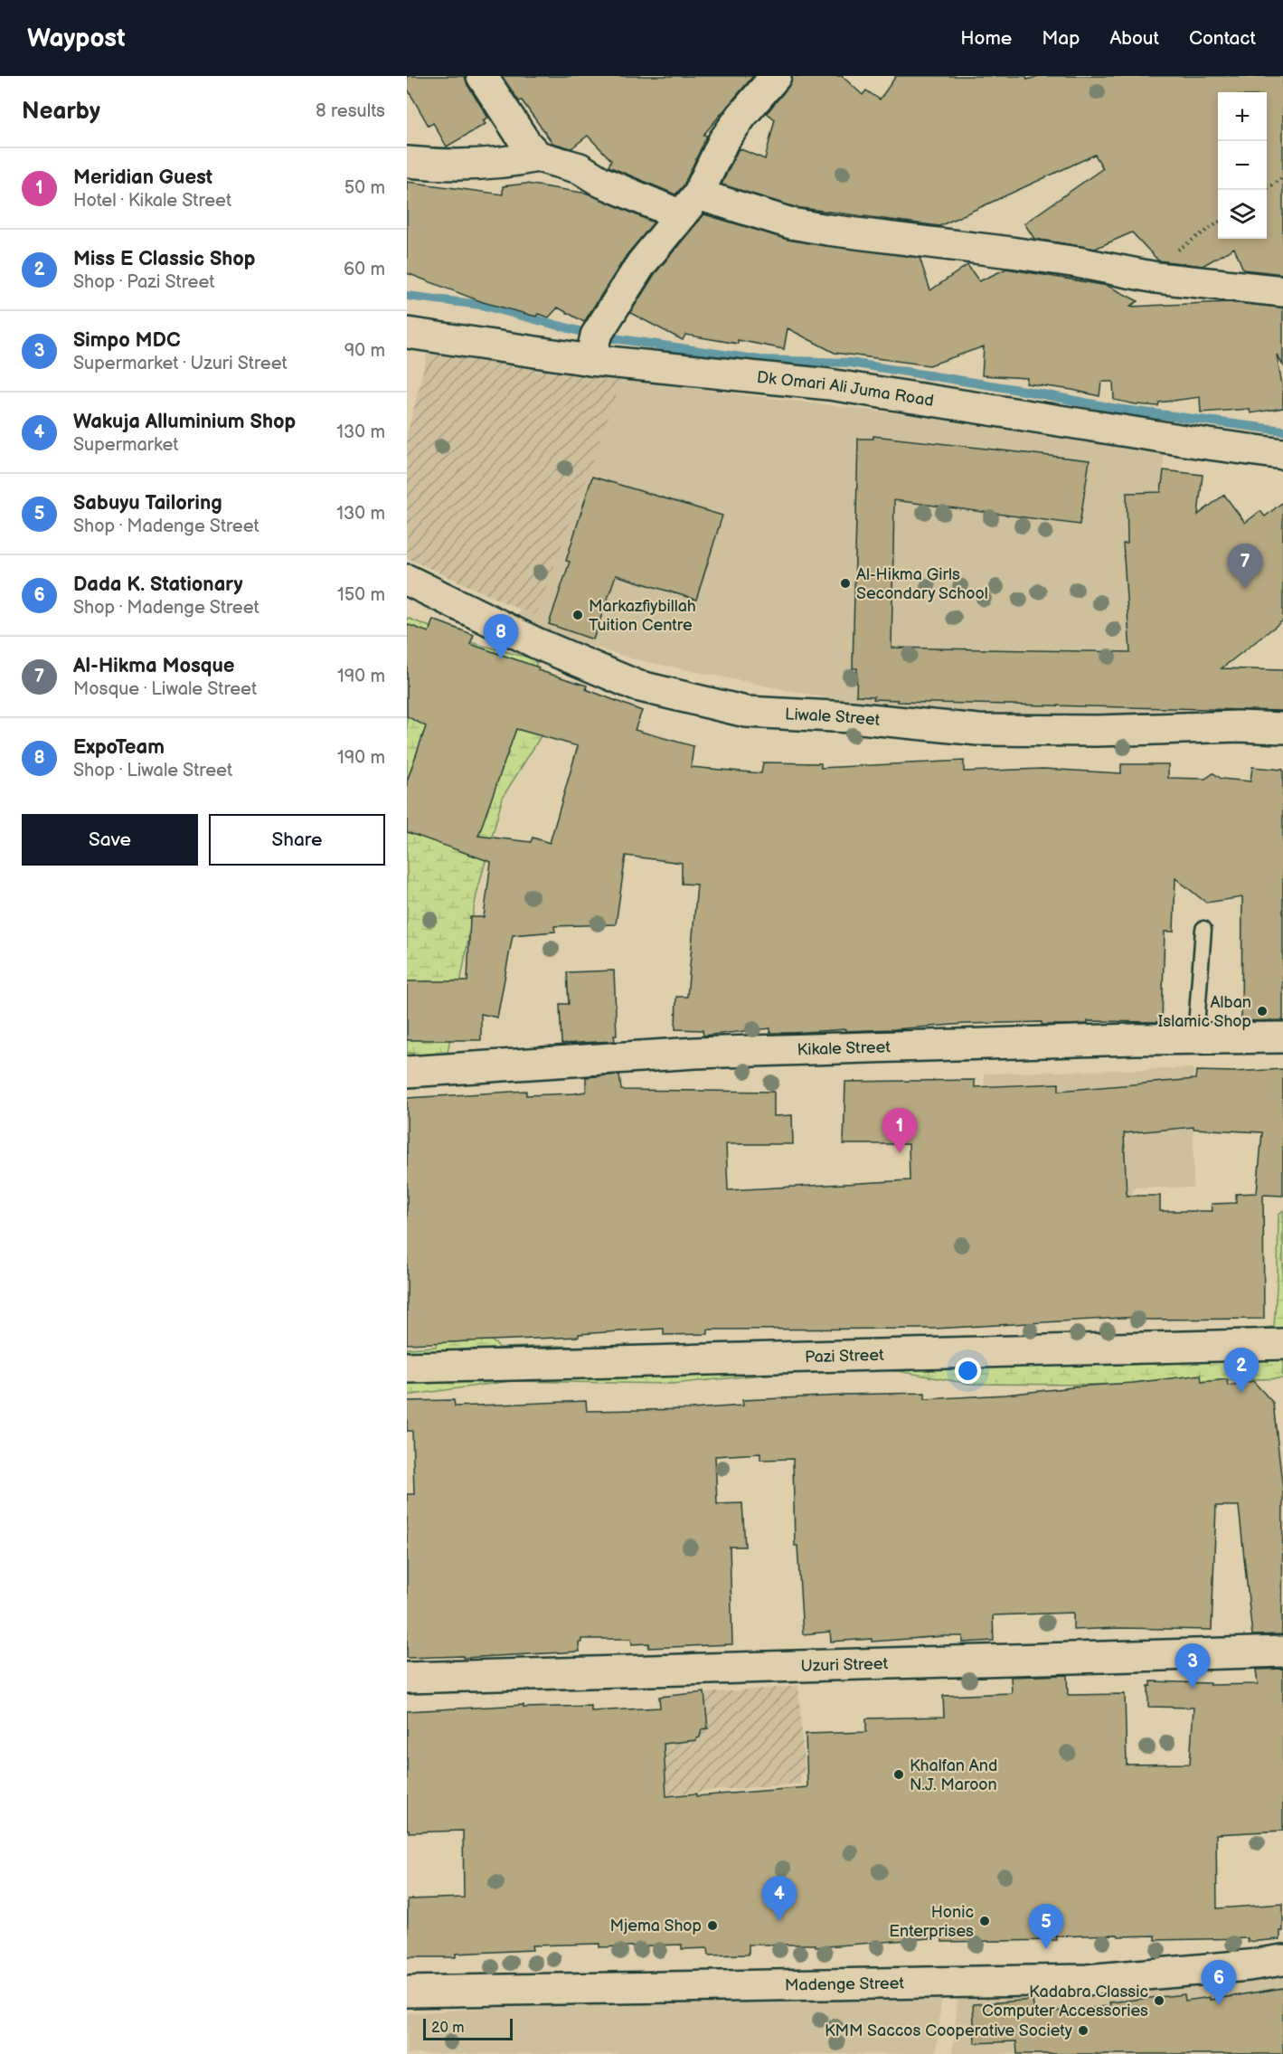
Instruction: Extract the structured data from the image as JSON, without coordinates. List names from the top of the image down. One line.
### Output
{"streets":{"street":["Dk Omari Ali Juma Road","Liwale Street","Kikale Street","Pazi Street","Uzuri Street","Madenge Street"]},"places":["Al-Hikma Girls Secondary School","Markazfiybillah Tuition Centre","Alban Islamic Shop","Khalfan And N.J. Maroon","Honic Enterprises","Mjema Shop","Kadabra Classic Computer Accessories","KMM Saccos Cooperative Society"],"scale_bar":"20 m","page":{"header":"Waypost","nav":["Home","Map","About","Contact"],"heading":["Nearby","8 results"],"map_buttons":["+","−"],"list":[{"mark":"1","name":"Meridian Guest","note":"Hotel · Kikale Street","value":"50 m"},{"mark":"2","name":"Miss E Classic Shop","note":"Shop · Pazi Street","value":"60 m"},{"mark":"3","name":"Simpo MDC","note":"Supermarket · Uzuri Street","value":"90 m"},{"mark":"4","name":"Wakuja Alluminium Shop","note":"Supermarket","value":"130 m"},{"mark":"5","name":"Sabuyu Tailoring","note":"Shop · Madenge Street","value":"130 m"},{"mark":"6","name":"Dada K. Stationary","note":"Shop · Madenge Street","value":"150 m"},{"mark":"7","name":"Al-Hikma Mosque","note":"Mosque · Liwale Street","value":"190 m"},{"mark":"8","name":"ExpoTeam","note":"Shop · Liwale Street","value":"190 m"}],"pins":["7","8","1","2","3","4","5","6"],"buttons":["Save","Share"],"scale":"20 m"}}
